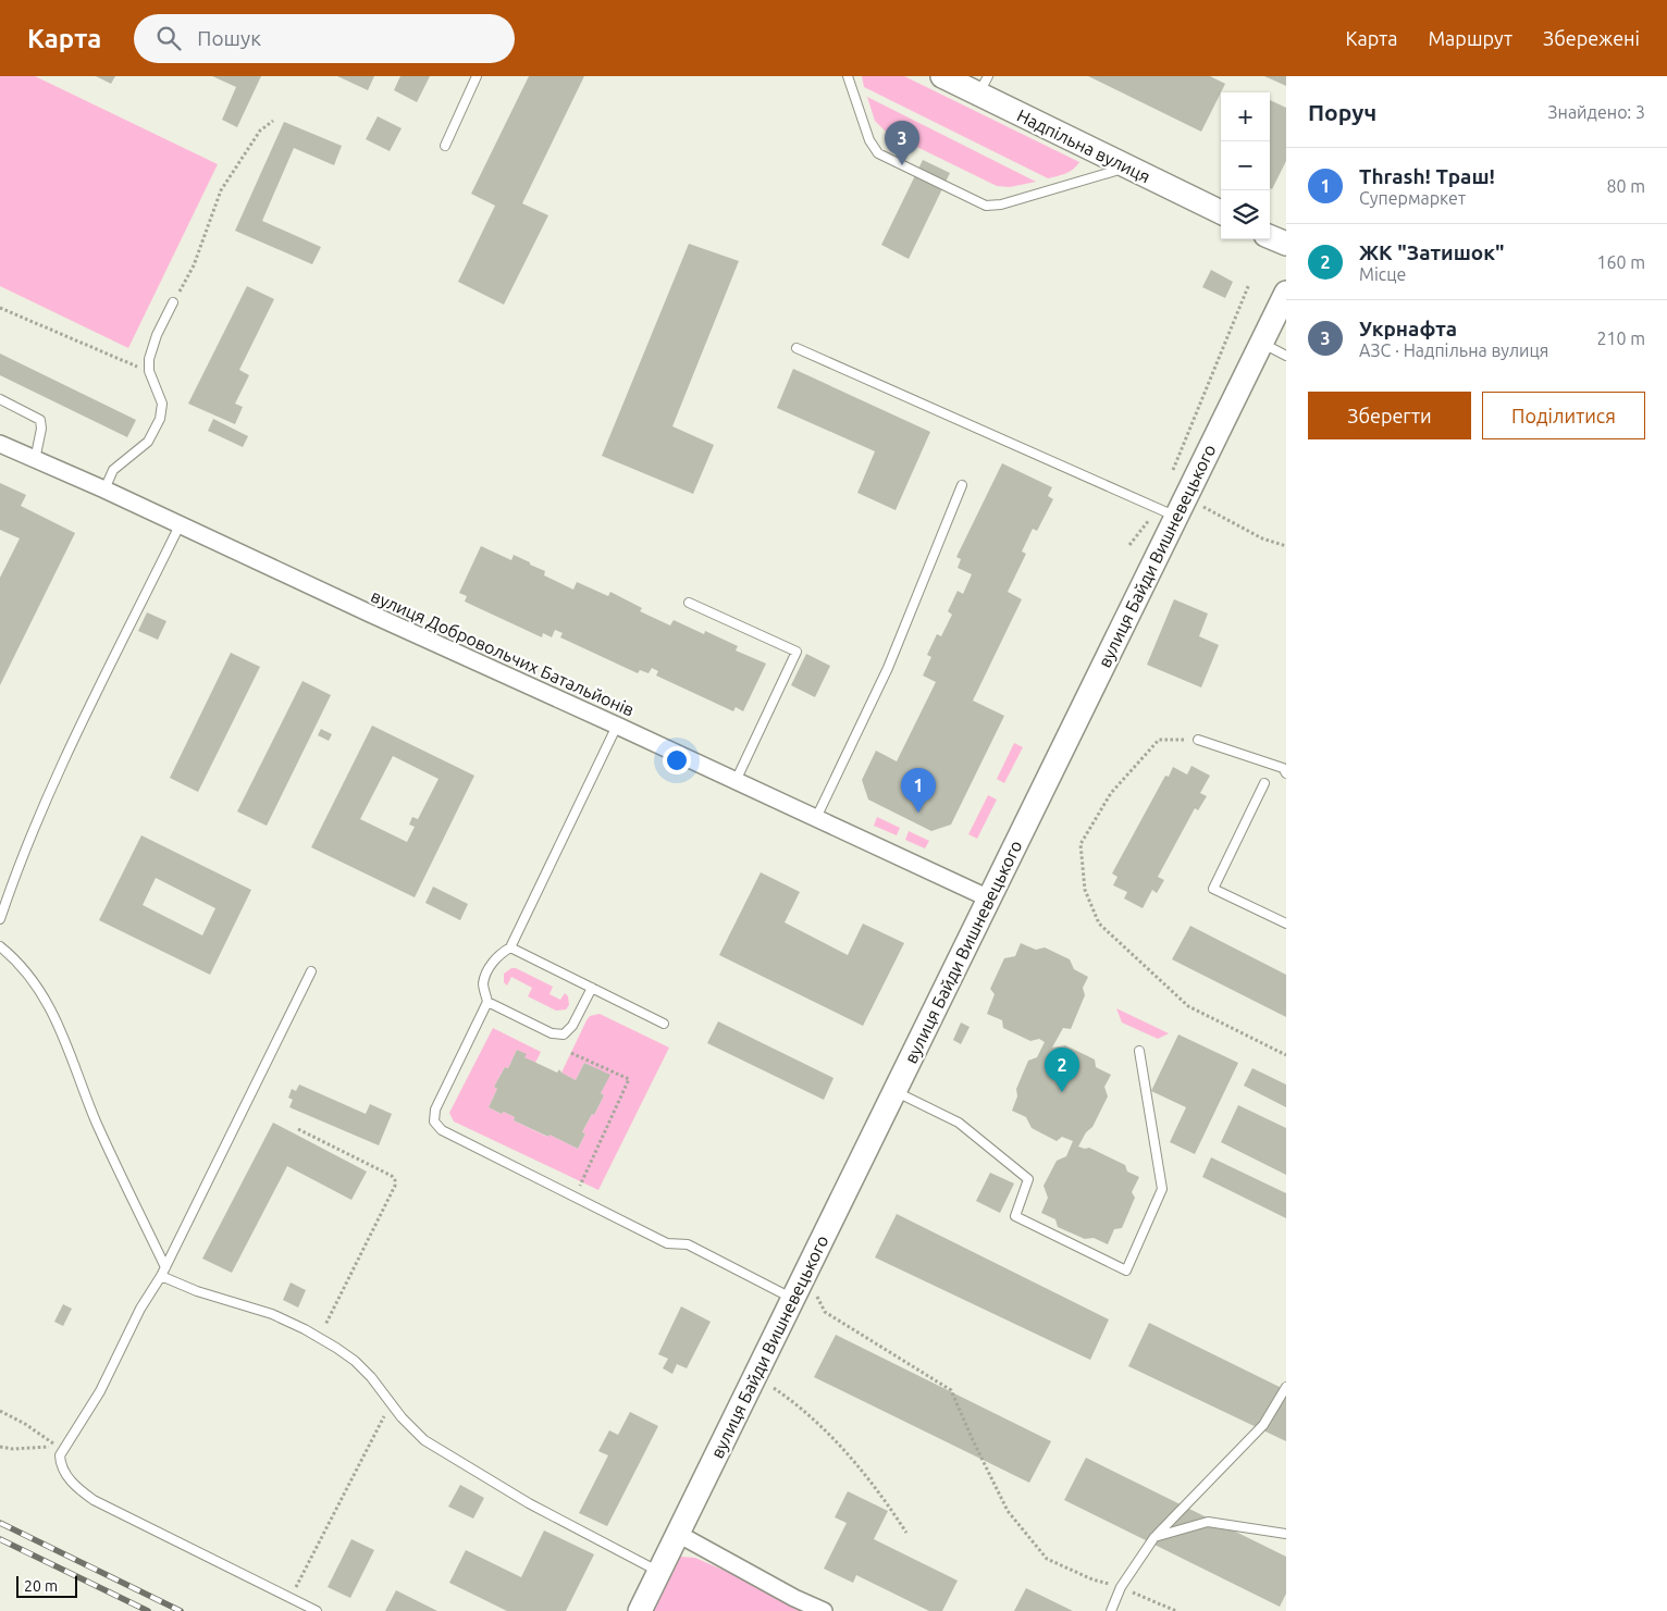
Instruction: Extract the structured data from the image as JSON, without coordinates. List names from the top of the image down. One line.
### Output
{"streets":{"street":["Надпільна вулиця","вулиця Байди Вишневецького","вулиця Добровольчих Батальйонів"]},"crossings":[["вулиця Байди Вишневецького","вулиця Добровольчих Батальйонів"]],"scale_bar":"20 m","page":{"header":"Карта","search":"Пошук","nav":["Карта","Маршрут","Збережені"],"heading":["Поруч","Знайдено: 3"],"map_buttons":["+","−"],"pins":["3","1","2"],"list":[{"mark":"1","name":"Thrash! Траш!","note":"Супермаркет","value":"80 m"},{"mark":"2","name":"ЖК \"Затишок\"","note":"Місце","value":"160 m"},{"mark":"3","name":"Укрнафта","note":"АЗС · Надпільна вулиця","value":"210 m"}],"buttons":["Зберегти","Поділитися"],"scale":"20 m"}}
